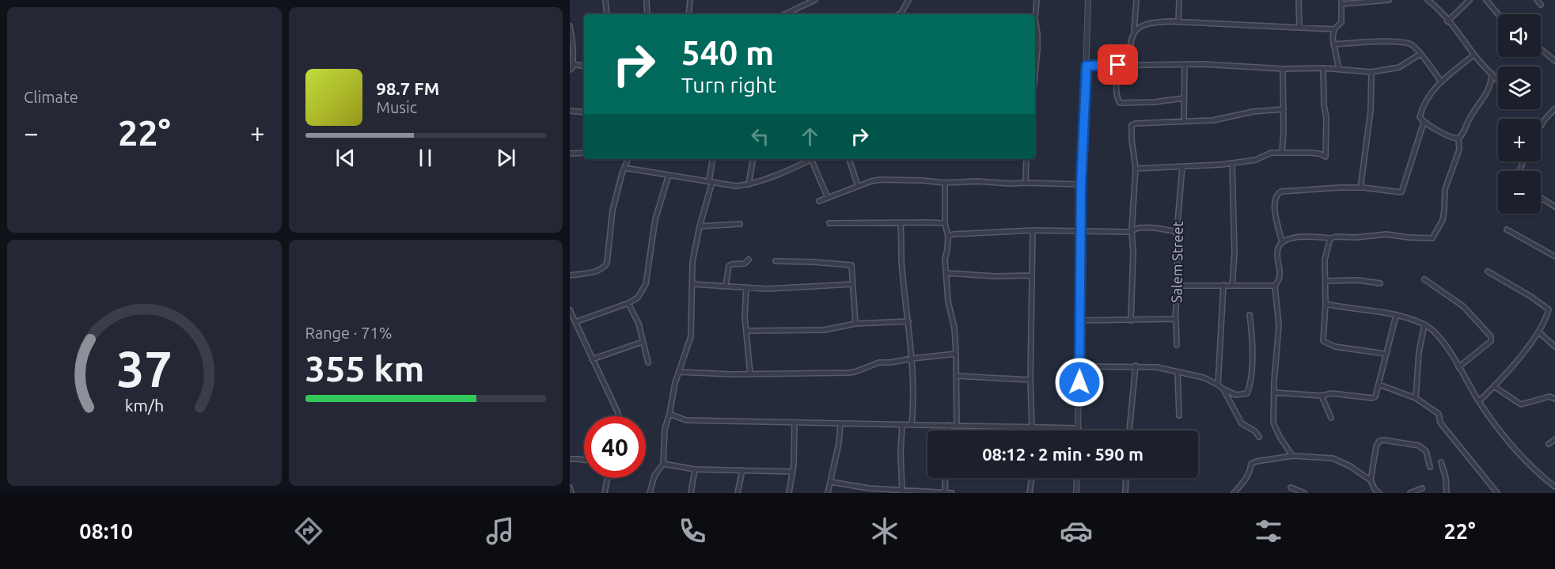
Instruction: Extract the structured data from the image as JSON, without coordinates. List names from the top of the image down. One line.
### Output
{"streets":{"street":["Salem Street"]},"page":{"tile":["Climate",["Range · 71%","355 km"]],"map_buttons":["+","−"],"turn":["540 m","Turn right"],"song":["98.7 FM","Music"],"heat":["−","22°","+"],"limit":"40","trip":"08:12 · 2 min · 590 m","tabs":["08:10","22°"],"gauge":["37","km/h"]}}
